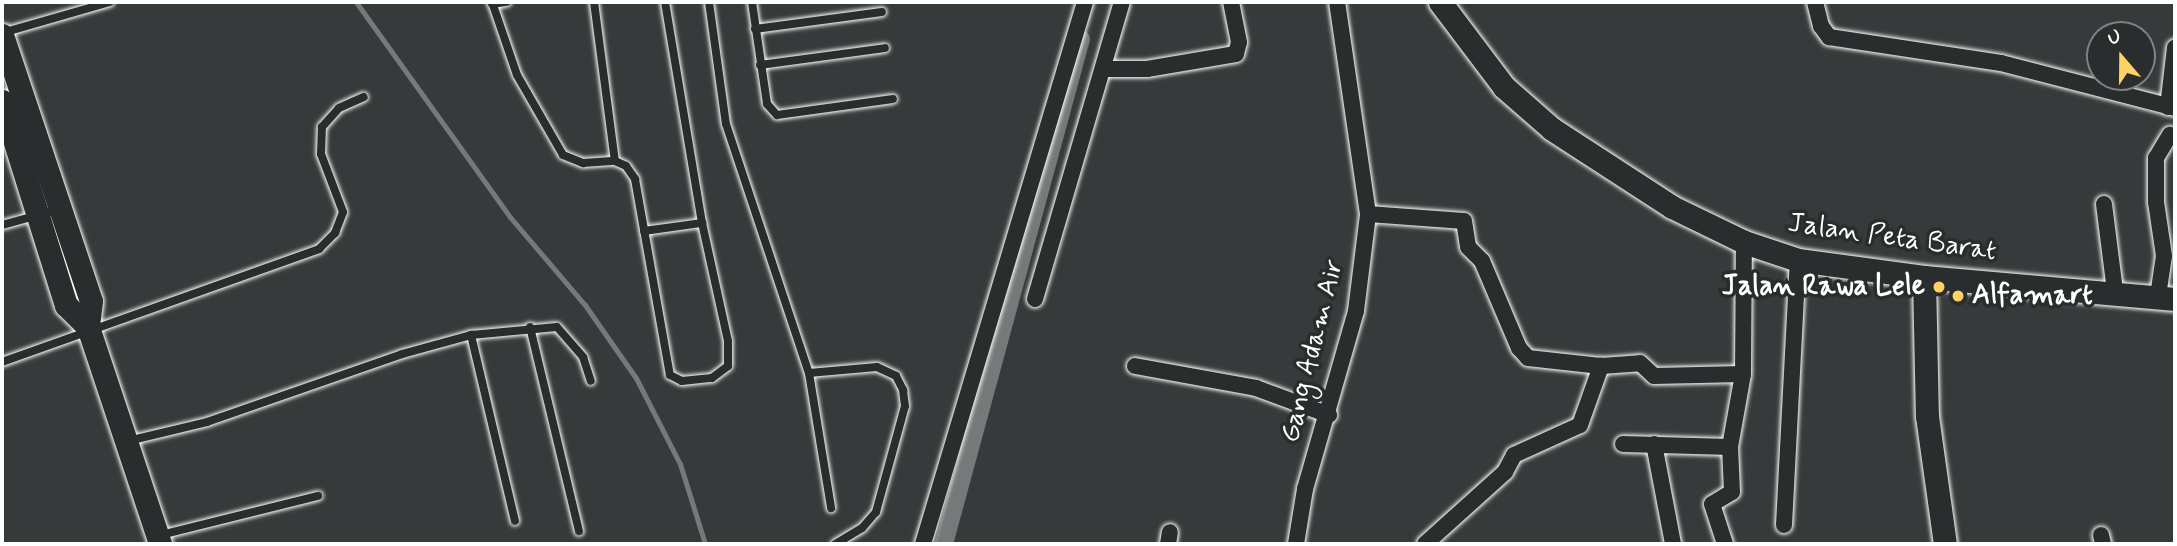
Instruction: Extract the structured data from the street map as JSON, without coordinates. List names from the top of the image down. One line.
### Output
{"streets":{"main road":["Jalan Peta Barat"],"street":["Gang Adam Air"]},"places":["Jalan Rawa Lele","Alfamart"],"north":"top"}
